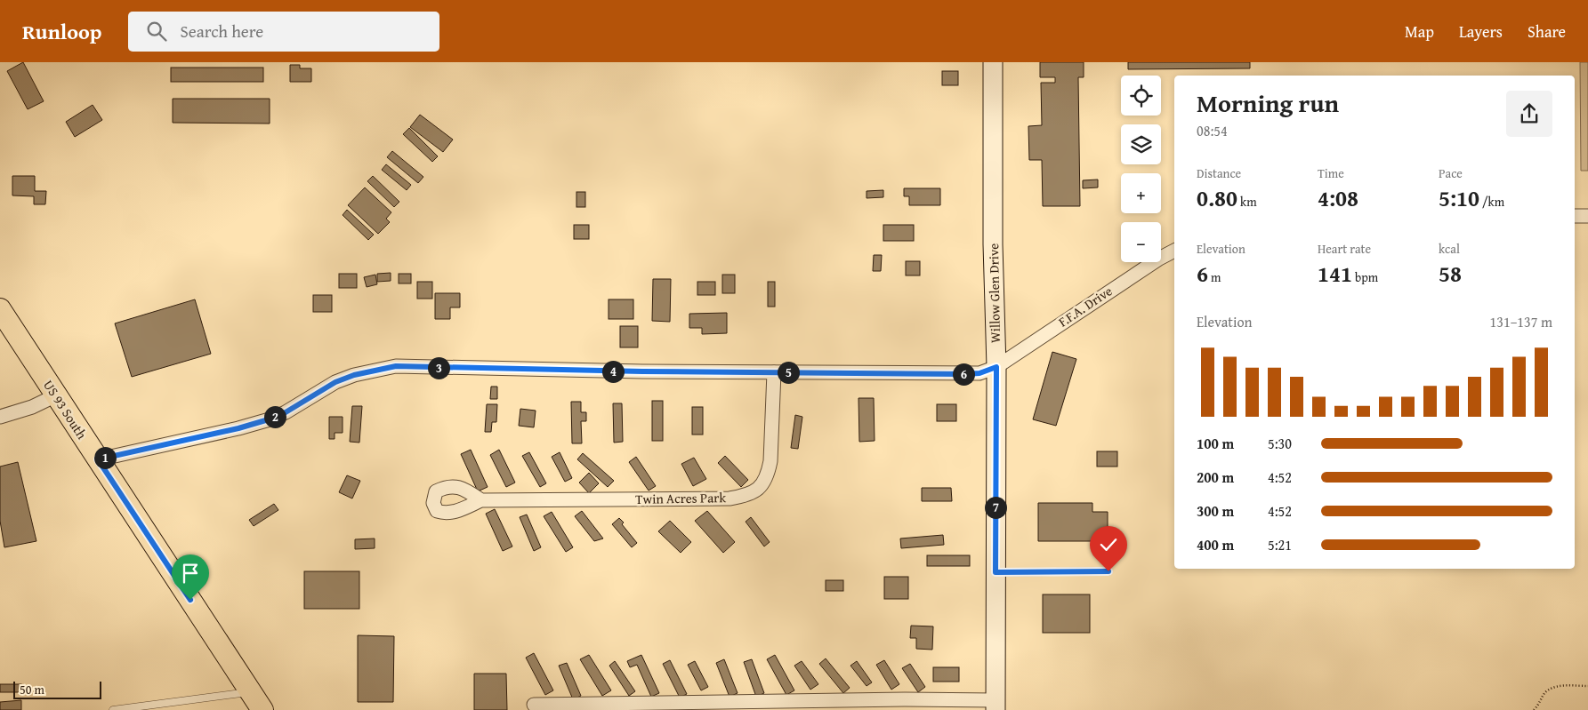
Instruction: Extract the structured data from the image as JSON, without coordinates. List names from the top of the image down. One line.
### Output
{"streets":{"main road":["Willow Glen Drive","US 93 South"],"street":["F.F.A. Drive","Twin Acres Park"]},"crossings":[["Willow Glen Drive","F.F.A. Drive"],["F.F.A. Drive","US 93 South"],["F.F.A. Drive","Twin Acres Park"]],"scale_bar":"50 m","page":{"header":"Runloop","search":"Search here","nav":["Map","Layers","Share"],"map_buttons":["+","−"],"heading":["Morning run","08:54"],"stats":[["Distance","0.80 km"],["Time","4:08"],["Pace","5:10 /km"],["Elevation","6 m"],["Heart rate","141 bpm"],["kcal","58"]],"chart":["Elevation","131–137 m"],"pins":["3","4","5","6","2","1","7"],"list":[{"name":"100 m","note":"5:30"},{"name":"200 m","note":"4:52"},{"name":"300 m","note":"4:52"},{"name":"400 m","note":"5:21"}],"scale":"50 m"}}
